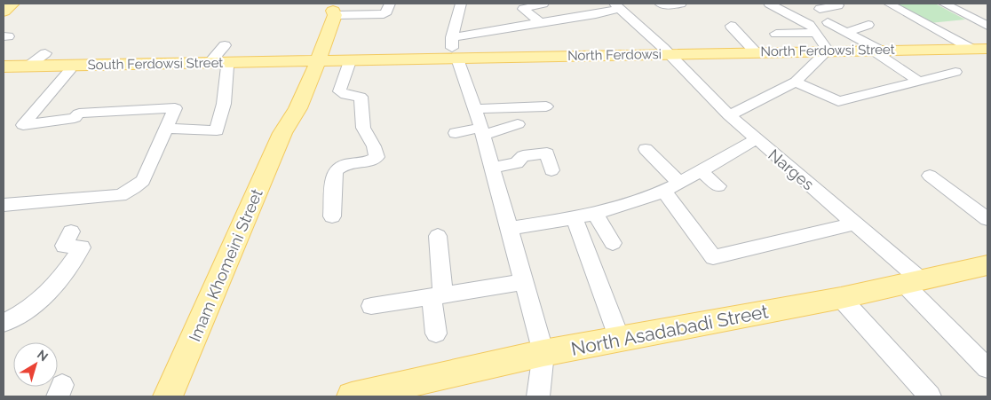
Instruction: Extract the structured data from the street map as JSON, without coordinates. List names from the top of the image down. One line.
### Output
{"streets":{"main road":["North Ferdowsi Street","North Ferdowsi","South Ferdowsi Street","Imam Khomeini Street","North Asadabadi Street"],"street":["Narges"]},"crossings":[["North Ferdowsi Street","North Ferdowsi"],["North Ferdowsi Street","Narges"],["North Ferdowsi","South Ferdowsi Street"],["North Ferdowsi","Narges"],["North Ferdowsi","Imam Khomeini Street"],["South Ferdowsi Street","Imam Khomeini Street"],["Narges","North Asadabadi Street"]],"north":"top right"}
